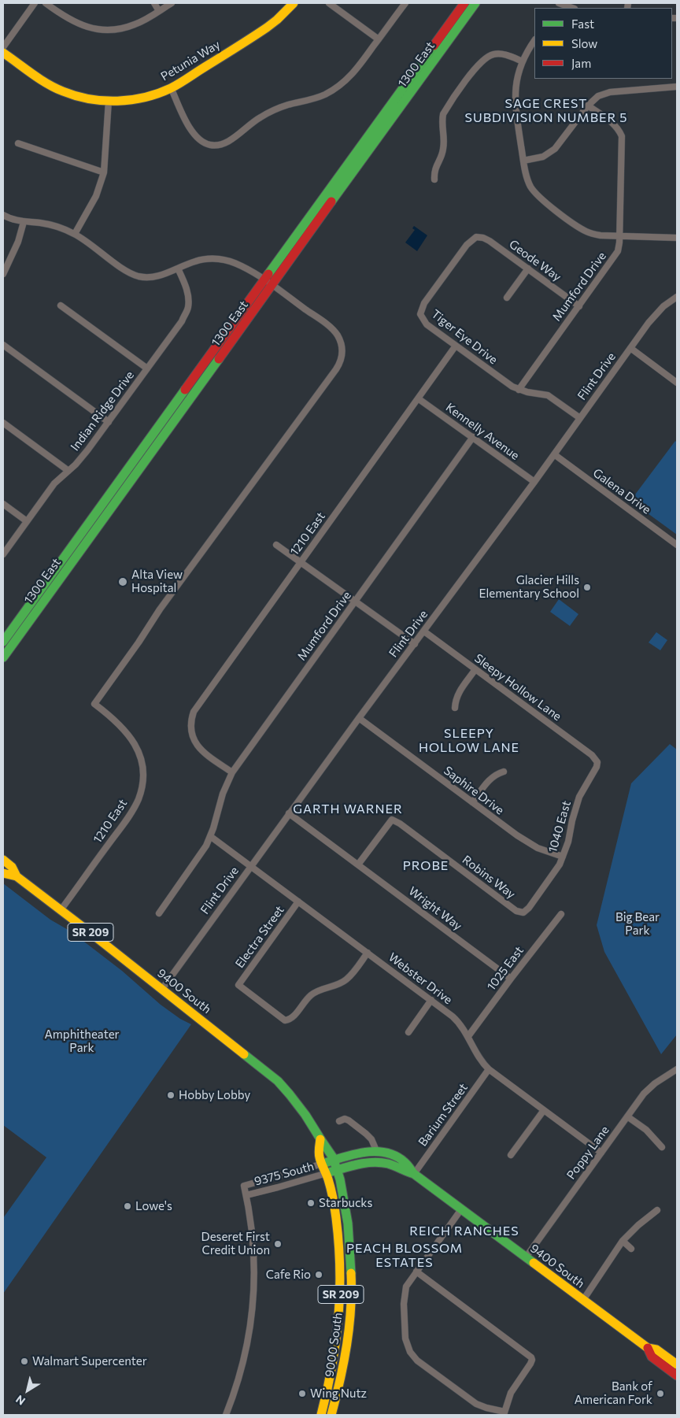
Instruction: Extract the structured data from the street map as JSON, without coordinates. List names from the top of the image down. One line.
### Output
{"streets":{"main road":["Petunia Way","1300 East","SR 209","9400 South","9000 South"],"street":["Geode Way","Mumford Drive","Tiger Eye Drive","Flint Drive","Indian Ridge Drive","Kennelly Avenue","Galena Drive","1210 East","Sleepy Hollow Lane","Saphire Drive","1040 East","Robins Way","Wright Way","Electra Street","1025 East","Webster Drive","Barium Street","Poppy Lane","9375 South"]},"crossings":[["1300 East","1210 East"],["Geode Way","Mumford Drive"],["Geode Way","Tiger Eye Drive"],["Mumford Drive","Tiger Eye Drive"],["Mumford Drive","Kennelly Avenue"],["Mumford Drive","1210 East"],["Mumford Drive","Webster Drive"],["Tiger Eye Drive","Flint Drive"],["Tiger Eye Drive","1210 East"],["Flint Drive","Kennelly Avenue"],["Flint Drive","Galena Drive"],["Flint Drive","Sleepy Hollow Lane"],["Flint Drive","Saphire Drive"],["Flint Drive","Wright Way"],["Flint Drive","Webster Drive"],["Flint Drive","9400 South"],["Kennelly Avenue","1210 East"],["1210 East","9400 South"],["Sleepy Hollow Lane","1040 East"],["Saphire Drive","1040 East"],["1040 East","Robins Way"],["Robins Way","Wright Way"],["Wright Way","1025 East"],["Electra Street","Webster Drive"],["1025 East","Webster Drive"],["Webster Drive","Barium Street"],["Webster Drive","Poppy Lane"],["9400 South","Barium Street"],["9400 South","Poppy Lane"],["9400 South","9375 South"],["9400 South","9000 South"],["9375 South","9000 South"]],"districts":["SAGE CREST SUBDIVISION NUMBER 5","SLEEPY HOLLOW LANE","GARTH WARNER","PROBE","REICH RANCHES","PEACH BLOSSOM ESTATES"],"parks":["Big Bear Park","Amphitheater Park"],"places":["Alta View Hospital","Glacier Hills Elementary School","Hobby Lobby","Starbucks","Lowe's","Deseret First Credit Union","Cafe Rio","Walmart Supercenter","Wing Nutz","Bank of American Fork"],"legend":["Fast","Slow","Jam"],"north":"bottom left"}
